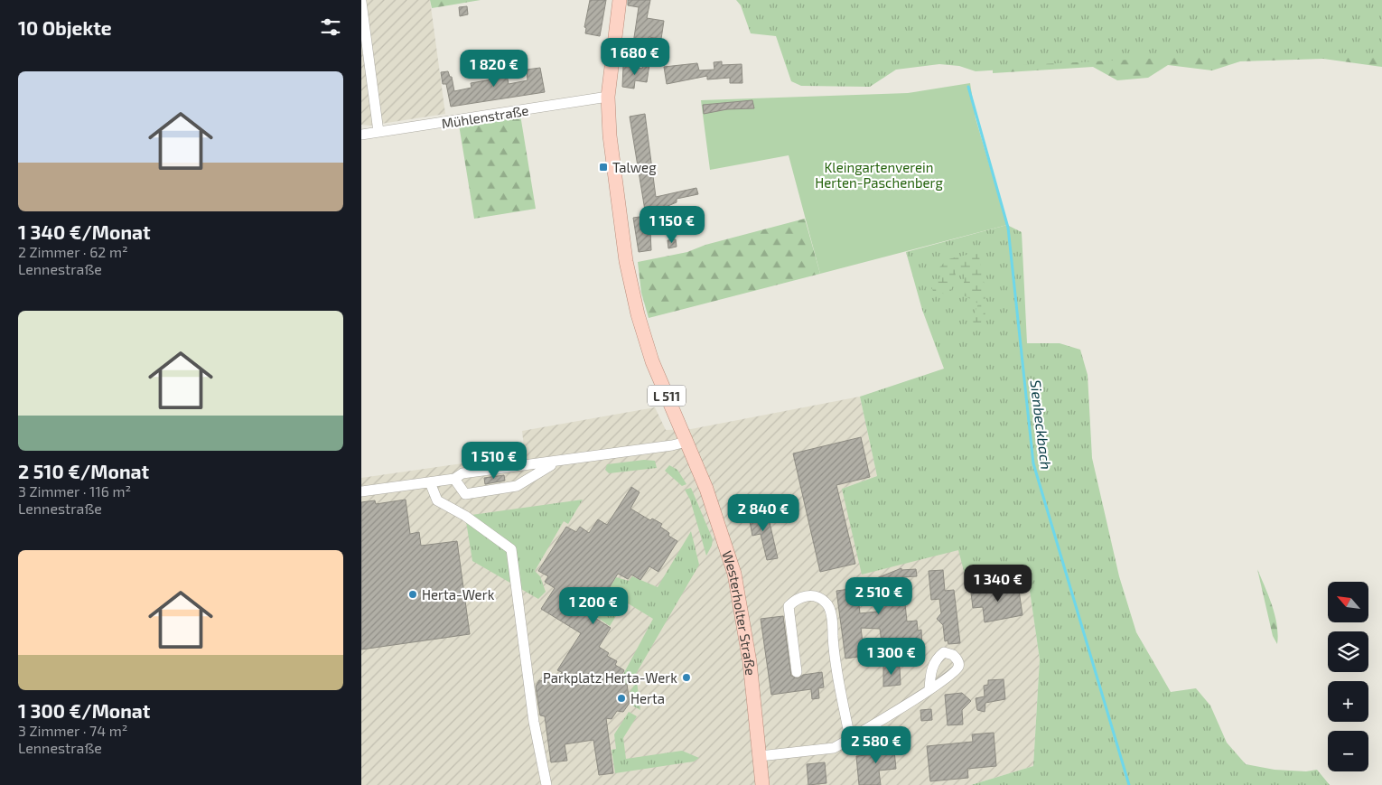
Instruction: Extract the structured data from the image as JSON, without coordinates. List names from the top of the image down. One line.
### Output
{"streets":{"main road":["L 511","Westerholter Straße"],"street":["Mühlenstraße"]},"crossings":[["Mühlenstraße","Westerholter Straße"]],"water":["Sienbeckbach"],"parks":["Kleingartenverein Herten-Paschenberg"],"places":{"transit":["Talweg"],"other":["Herta-Werk","Parkplatz Herta-Werk","Herta"]},"north":"top left","page":{"heading":"10 Objekte","price":["1 680 €","1 820 €","1 150 €","1 510 €","2 840 €","1 340 €","2 510 €","1 200 €","1 300 €","2 580 €"],"list":[{"name":"1 340 €/Monat","note":"2 Zimmer · 62 m² · Lennestraße"},{"name":"2 510 €/Monat","note":"3 Zimmer · 116 m² · Lennestraße"},{"name":"1 300 €/Monat","note":"3 Zimmer · 74 m² · Lennestraße"}],"map_buttons":["+","−"]}}
